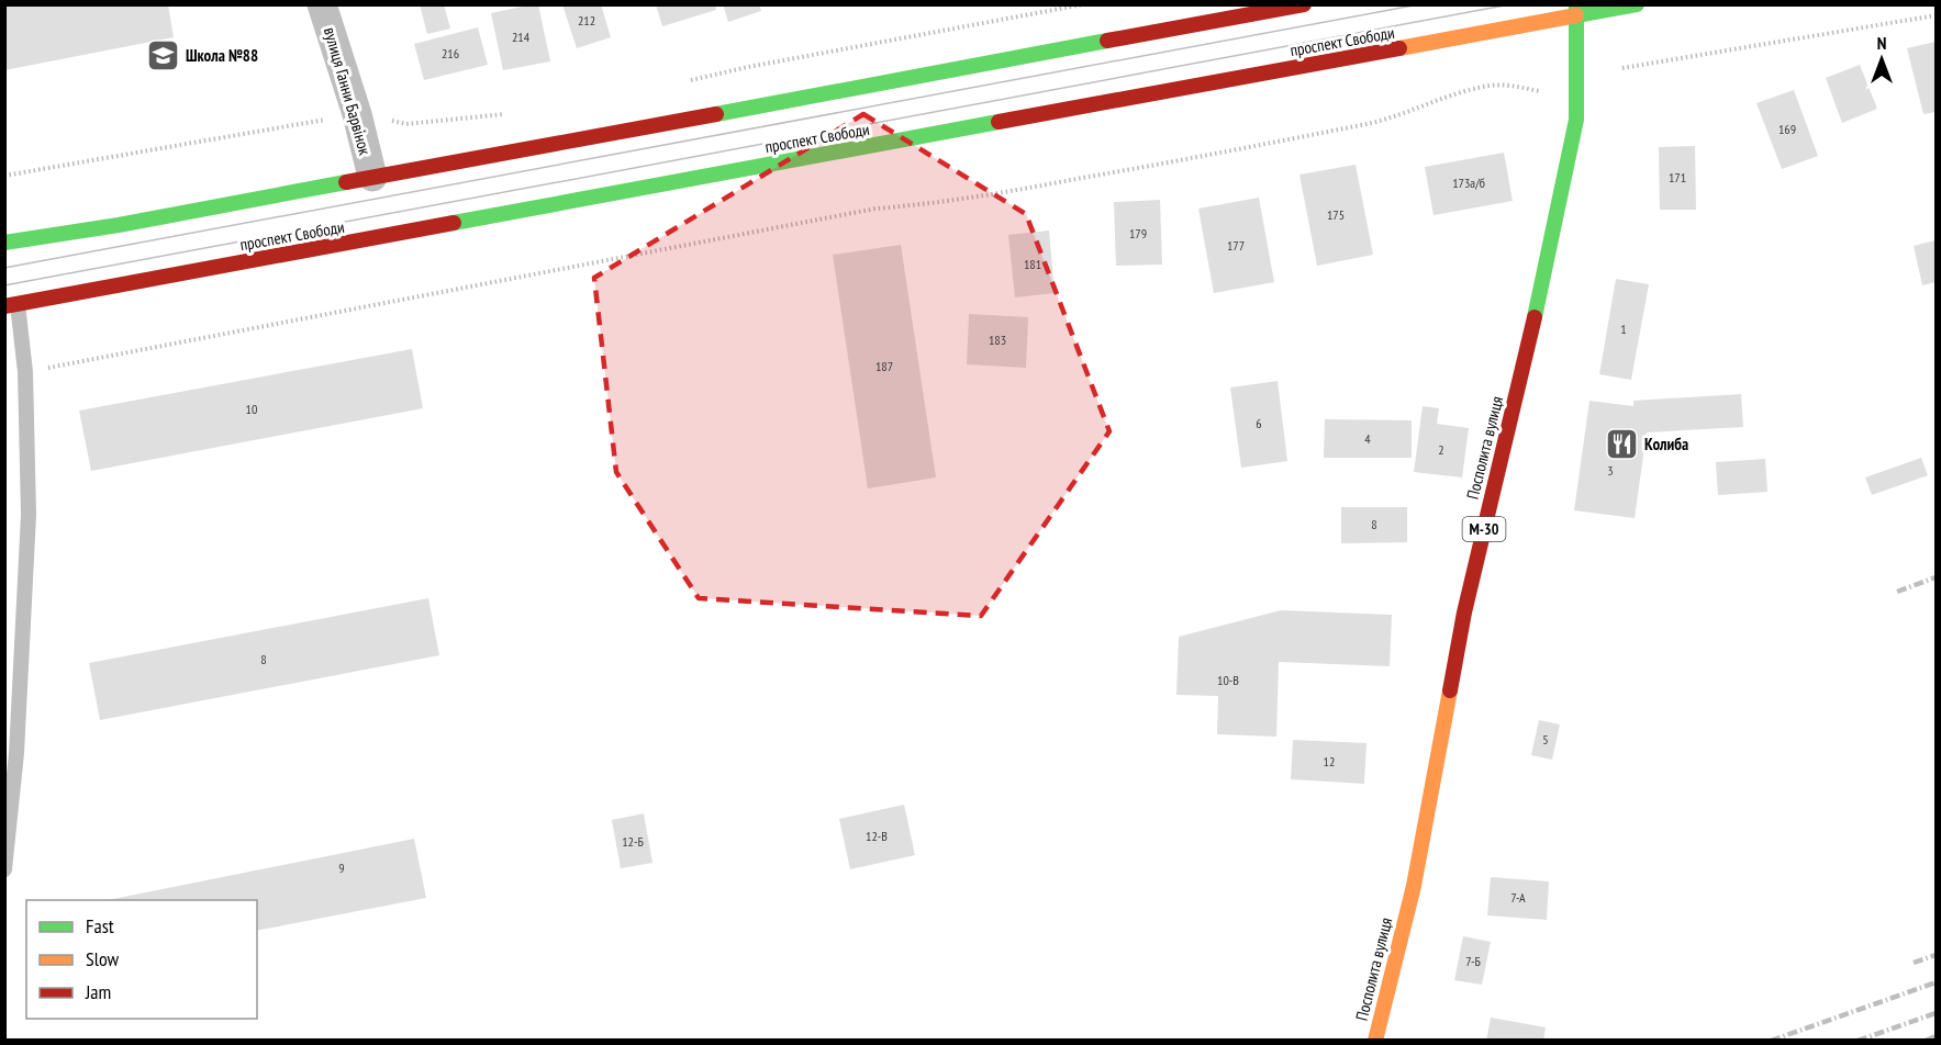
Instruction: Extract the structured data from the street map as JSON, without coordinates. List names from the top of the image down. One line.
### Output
{"streets":{"main road":["проспект Свободи","Посполита вулиця","М-30"],"street":["вулиця Ганни Барвінок"]},"crossings":[["проспект Свободи","Посполита вулиця"]],"places":{"school or university":["Школа №88"],"restaurant":["Колиба"]},"house_numbers":["212","214","216","169","171","173а/б","175","179","177","181","1","183","187","10","6","4","2","3","8","8","10-В","5","12","12-В","12-Б","9","7-А","7-Б"],"legend":["Fast","Slow","Jam"],"north":"top"}
